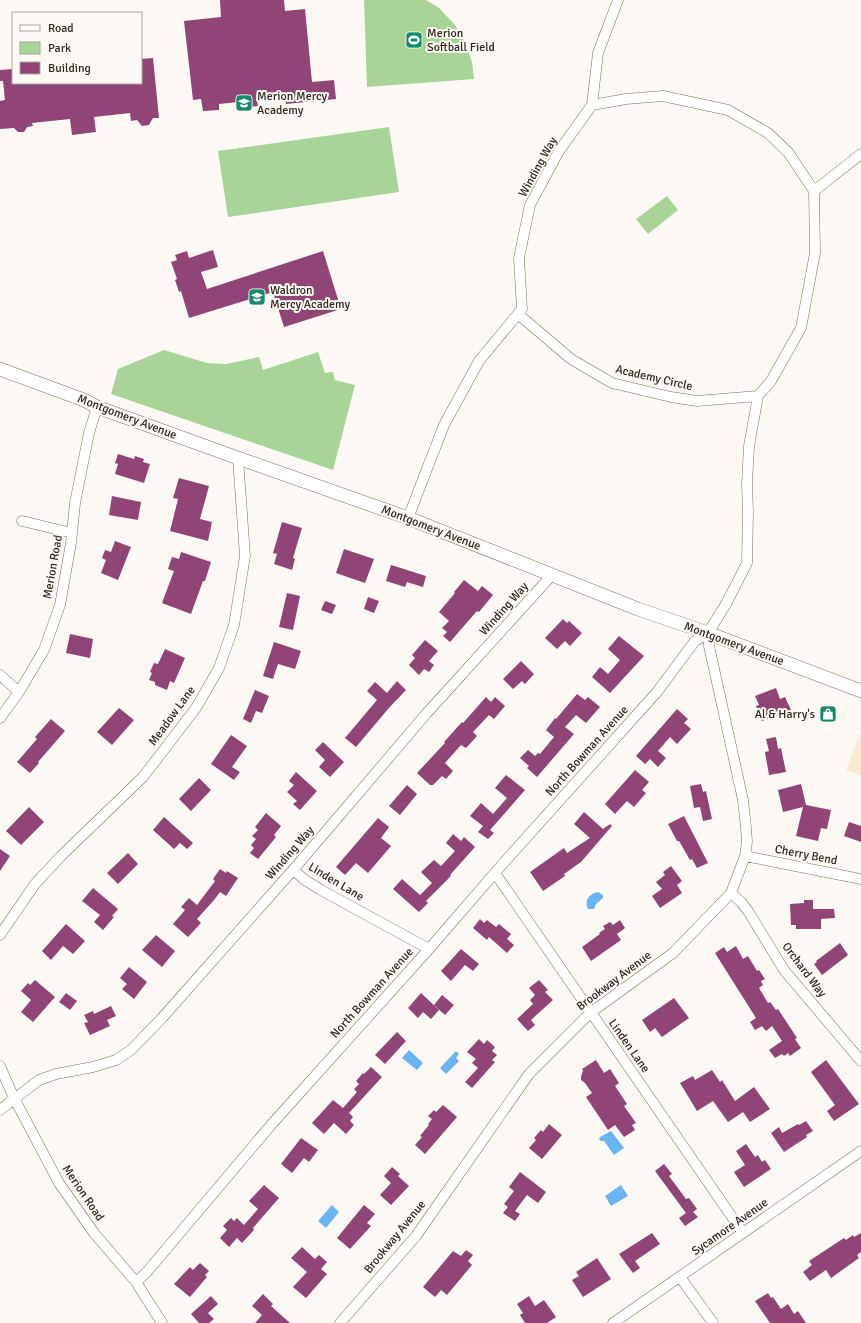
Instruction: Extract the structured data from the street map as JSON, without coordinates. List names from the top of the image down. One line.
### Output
{"streets":{"main road":["Montgomery Avenue"],"street":["Winding Way","Academy Circle","Merion Road","Meadow Lane","North Bowman Avenue","Cherry Bend","Linden Lane","Orchard Way","Brookway Avenue","Sycamore Avenue"]},"crossings":[["Winding Way","Academy Circle"],["Winding Way","Montgomery Avenue"],["Winding Way","Merion Road"],["Winding Way","Linden Lane"],["Academy Circle","North Bowman Avenue"],["Montgomery Avenue","Merion Road"],["Montgomery Avenue","Meadow Lane"],["Montgomery Avenue","North Bowman Avenue"],["Montgomery Avenue","Brookway Avenue"],["Merion Road","North Bowman Avenue"],["North Bowman Avenue","Linden Lane"],["North Bowman Avenue","Brookway Avenue"],["Cherry Bend","Brookway Avenue"],["Linden Lane","Brookway Avenue"],["Linden Lane","Sycamore Avenue"],["Orchard Way","Brookway Avenue"]],"places":{"sports":["Merion Softball Field"],"school or university":["Merion Mercy Academy","Waldron Mercy Academy"],"shop":["Al & Harry's"]},"legend":["Road","Park","Building"]}
